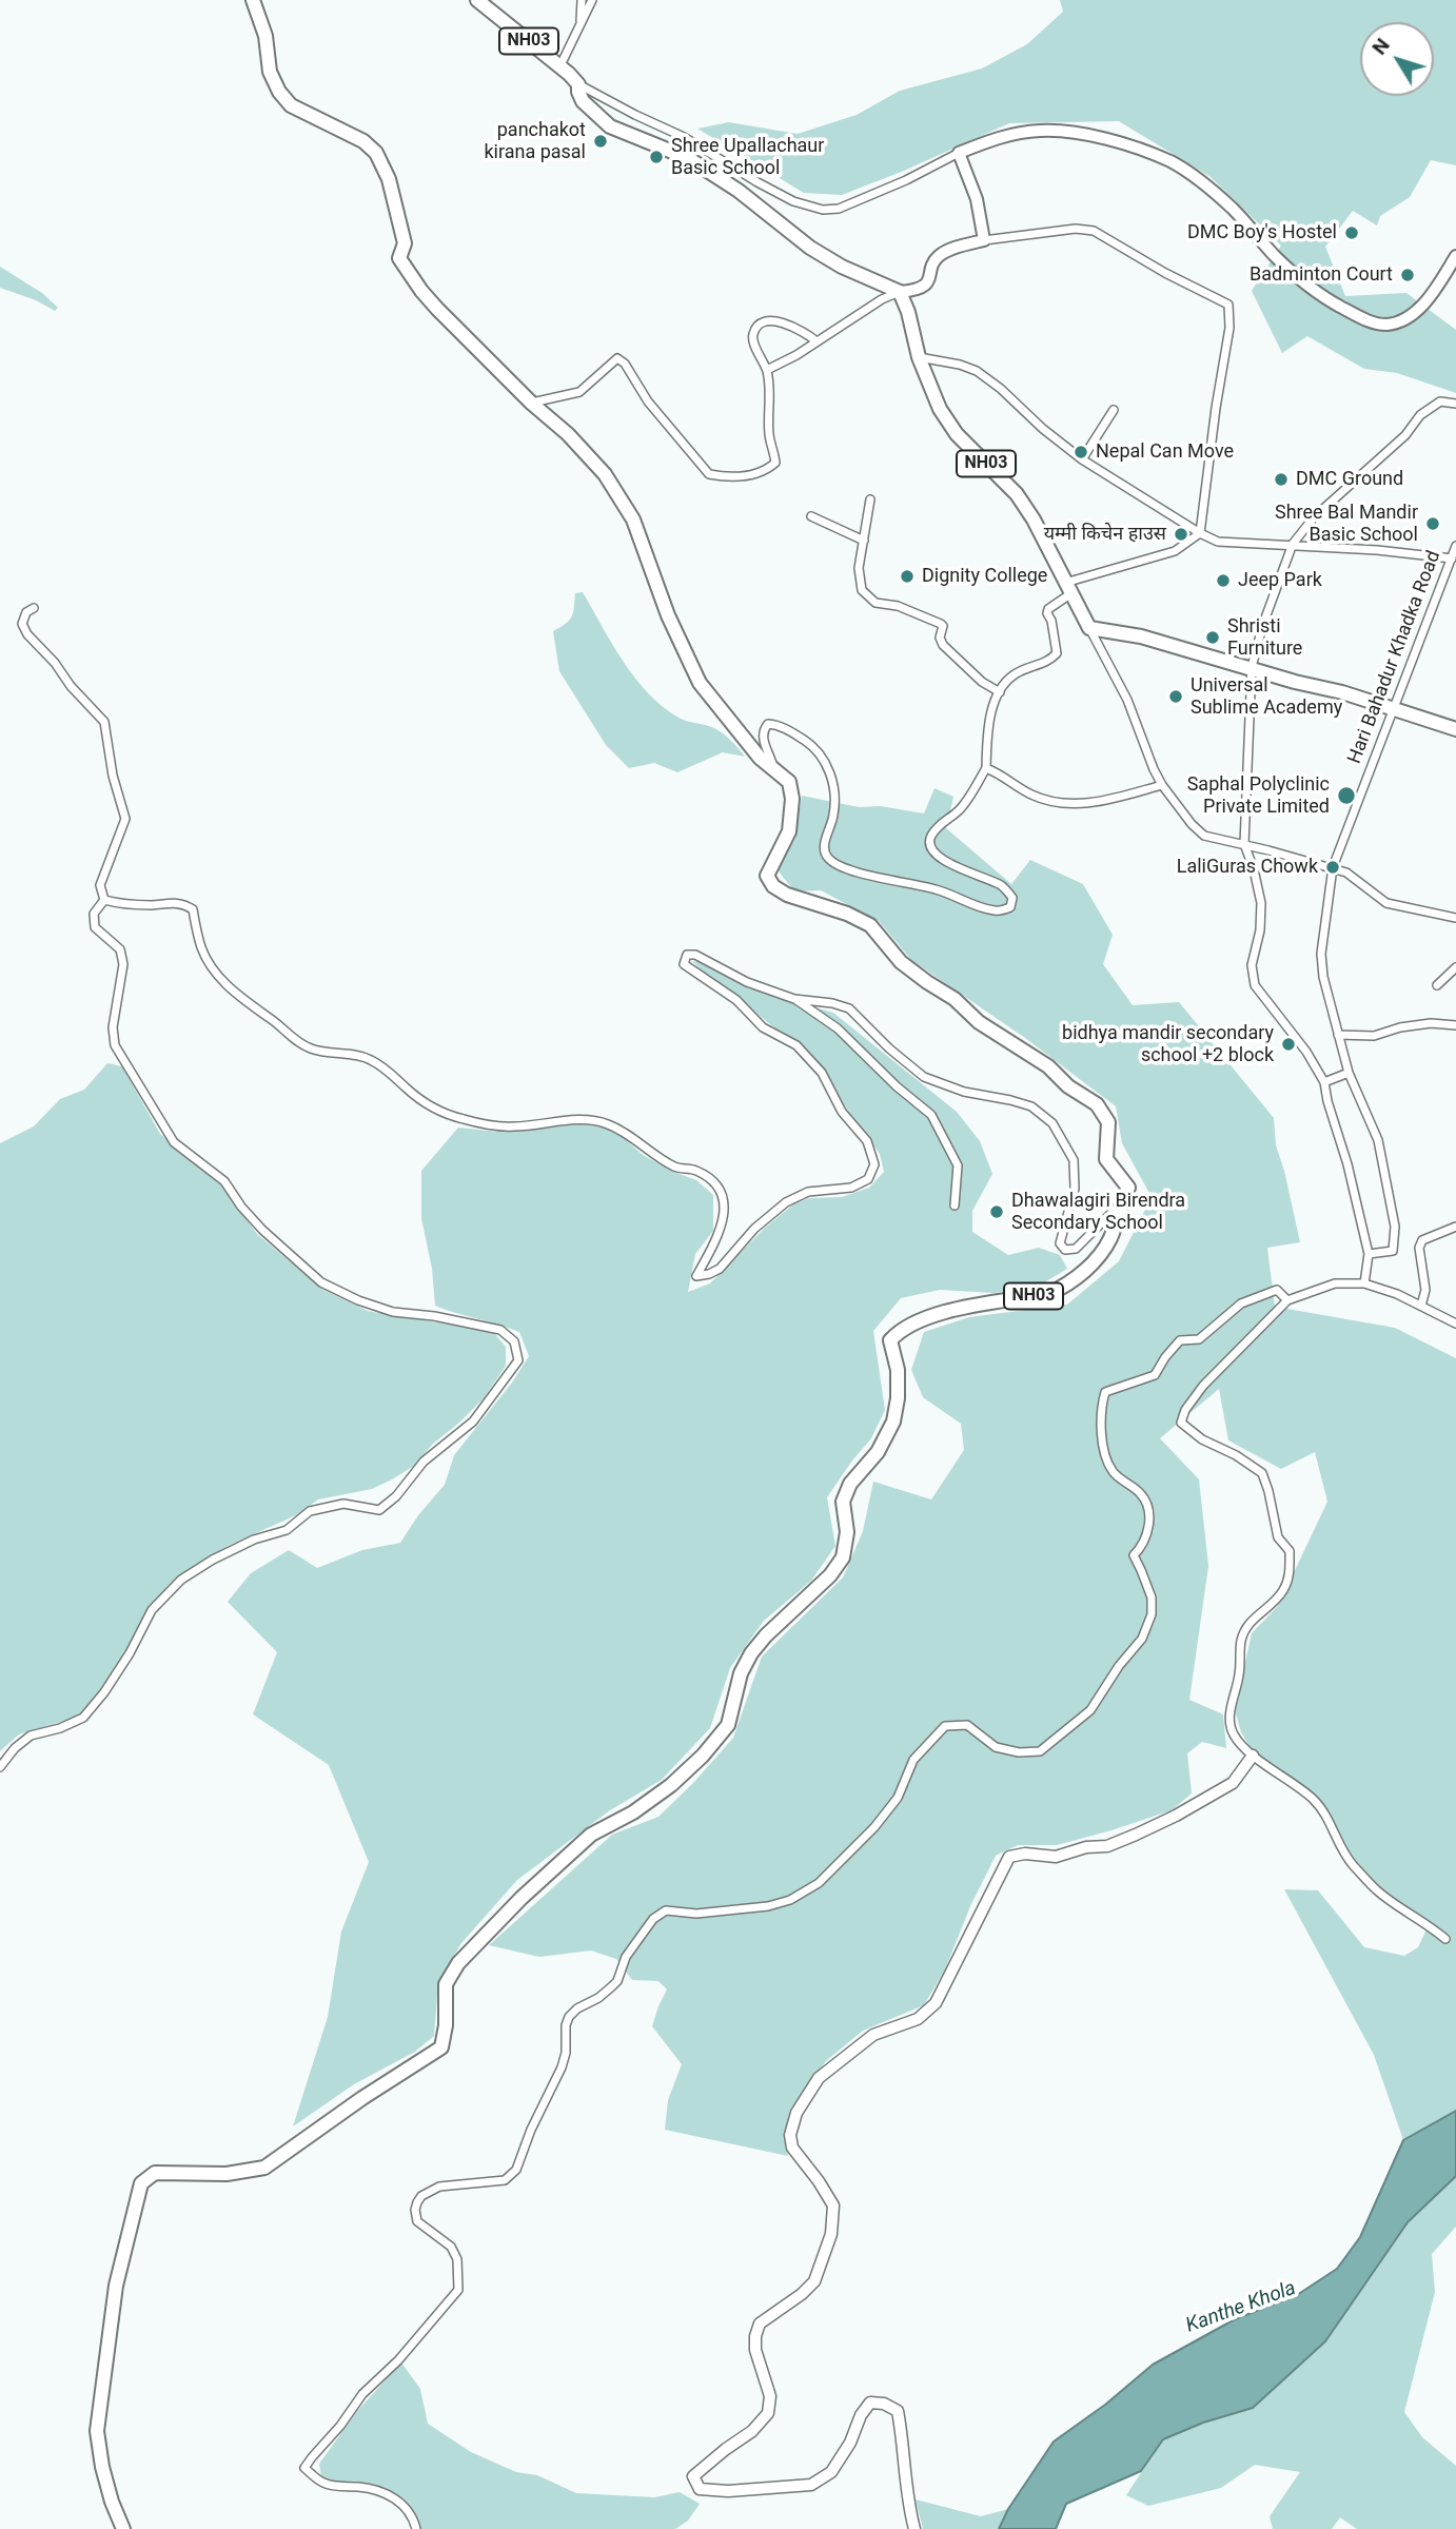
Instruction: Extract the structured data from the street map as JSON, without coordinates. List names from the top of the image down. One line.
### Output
{"streets":{"main road":["NH03"],"street":["Hari Bahadur Khadka Road"]},"water":["Kanthe Khola"],"places":["panchakot kirana pasal","Shree Upallachaur Basic School","DMC Boy's Hostel","Badminton Court","Nepal Can Move","DMC Ground","Shree Bal Mandir Basic School","यम्मी किचेन हाउस","Dignity College","Jeep Park","Shristi Furniture","Universal Sublime Academy","Saphal Polyclinic Private Limited","LaliGuras Chowk","bidhya mandir secondary school +2 block","Dhawalagiri Birendra Secondary School"],"north":"top left"}
